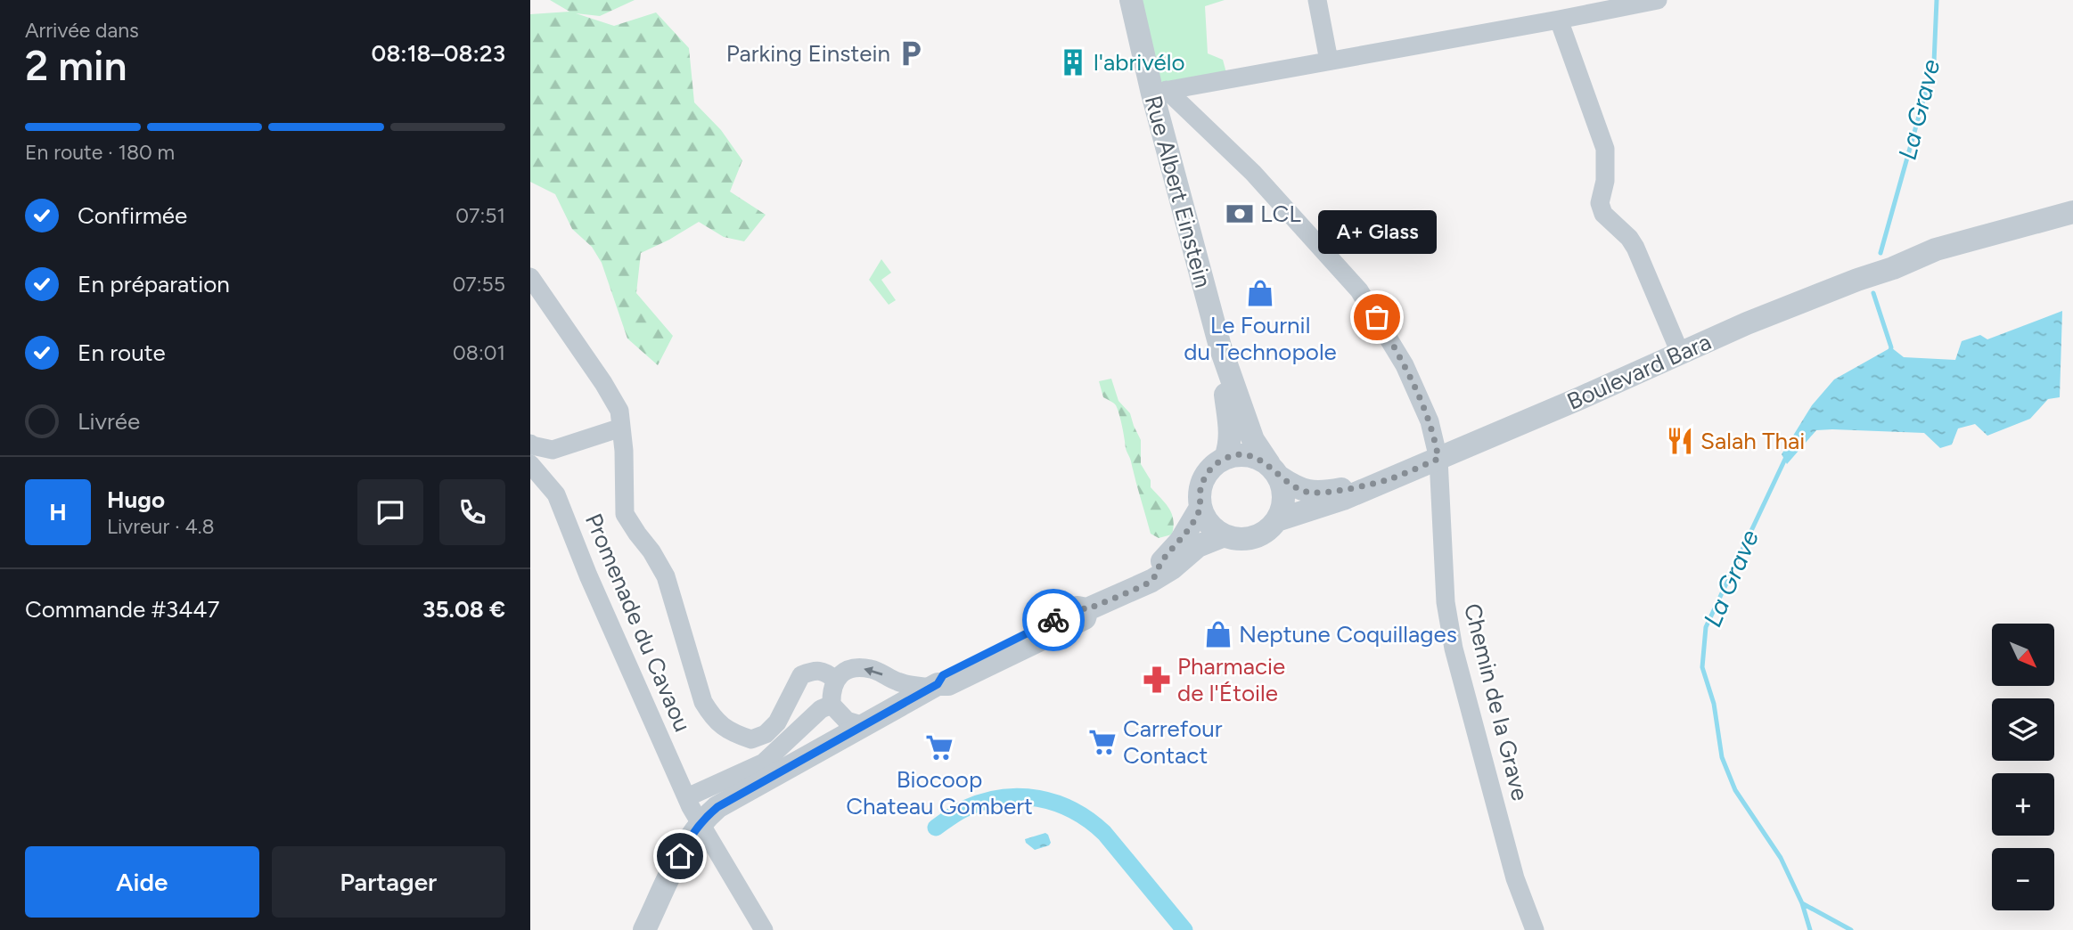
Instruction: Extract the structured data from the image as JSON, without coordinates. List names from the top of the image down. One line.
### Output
{"streets":{"street":["Rue Albert Einstein","Boulevard Bara","Promenade du Cavaou","Chemin de la Grave"]},"crossings":[["Rue Albert Einstein","Boulevard Bara"],["Rue Albert Einstein","Chemin de la Grave"],["Boulevard Bara","Chemin de la Grave"]],"water":["La Grave"],"places":{"parking":["Parking Einstein"],"building":["l'abrivélo"],"bank":["LCL"],"shop":["Le Fournil du Technopole","Neptune Coquillages"],"other":["A+ Glass"],"restaurant":["Salah Thai"],"pharmacy":["Pharmacie de l'Étoile"],"supermarket":["Carrefour Contact","Biocoop Chateau Gombert"]},"north":"bottom right","page":{"heading":["2 min","Arrivée dans","08:18–08:23"],"panel":["Hugo","Livreur · 4.8","Commande #3447","35.08 €"],"bar":"En route · 180 m","list":[["Confirmée","07:51"],["En préparation","07:55"],["En route","08:01"],"Livrée"],"bubble":"A+ Glass","round":"H","map_buttons":["+","−"],"buttons":["Aide","Partager"]}}
